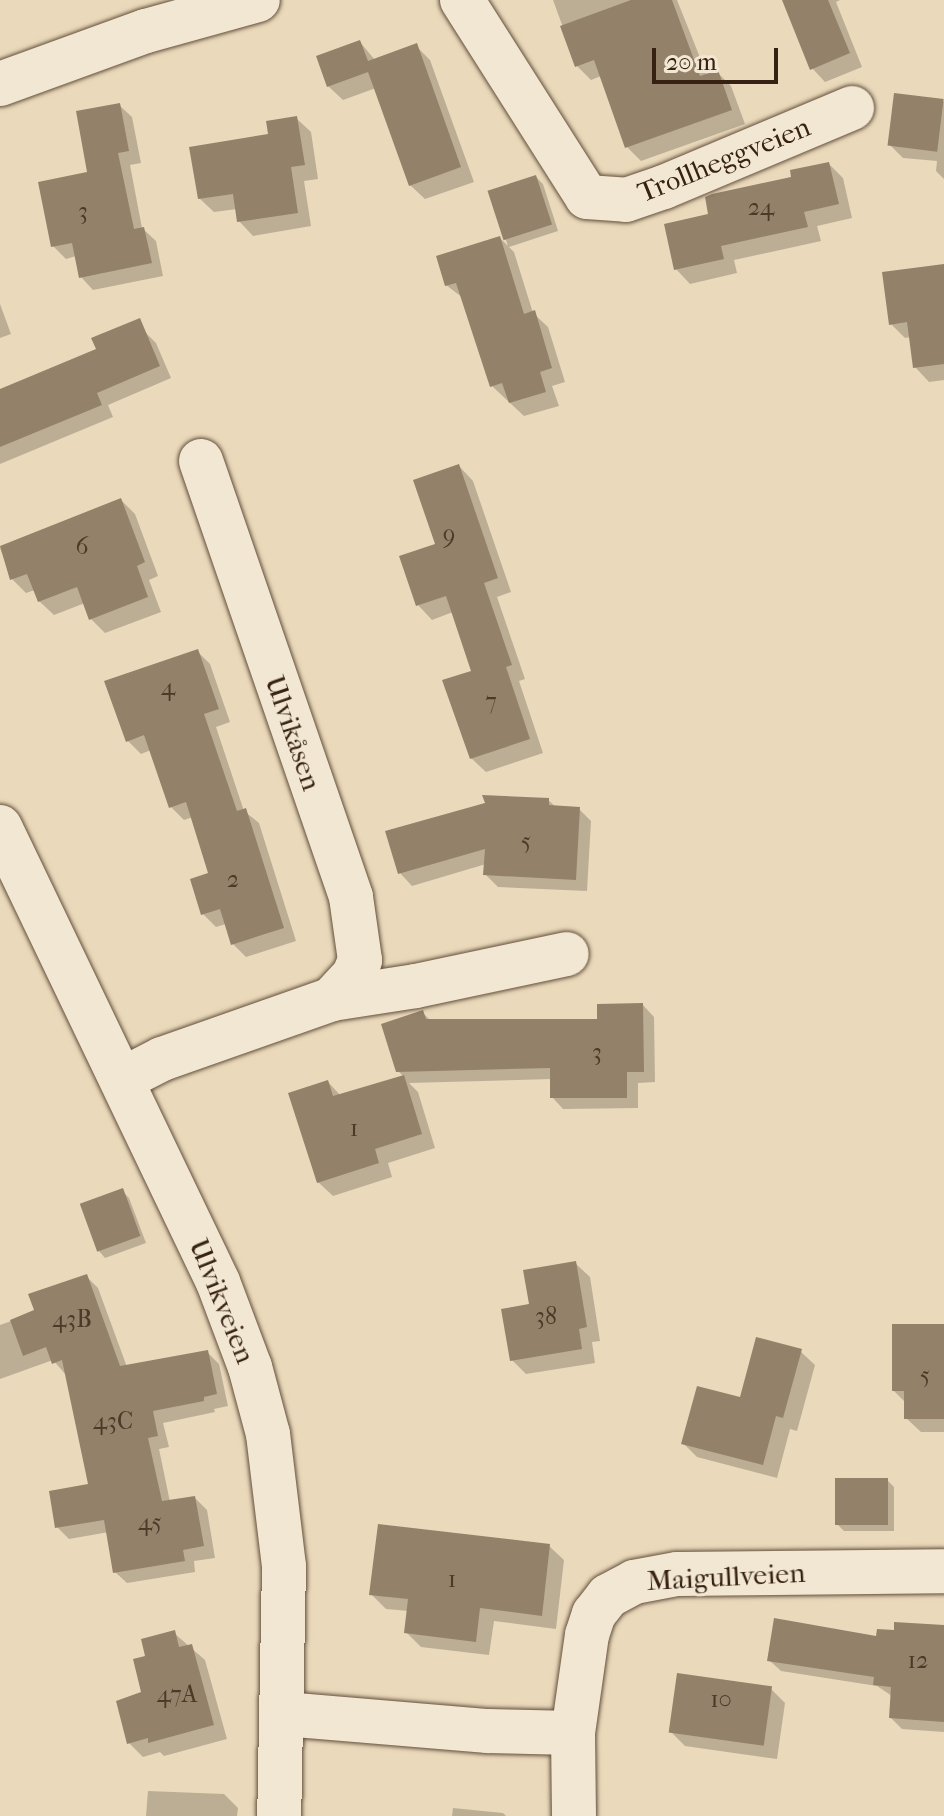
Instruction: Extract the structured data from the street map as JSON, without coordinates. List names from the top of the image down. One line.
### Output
{"streets":{"street":["Trollheggveien","Ulvikåsen","Ulvikveien","Maigullveien"]},"house_numbers":["24","3","9","6","4","7","5","2","3","1","38","43B","5","43C","45","1","12","47A","10"],"scale_bar":"20 m"}
